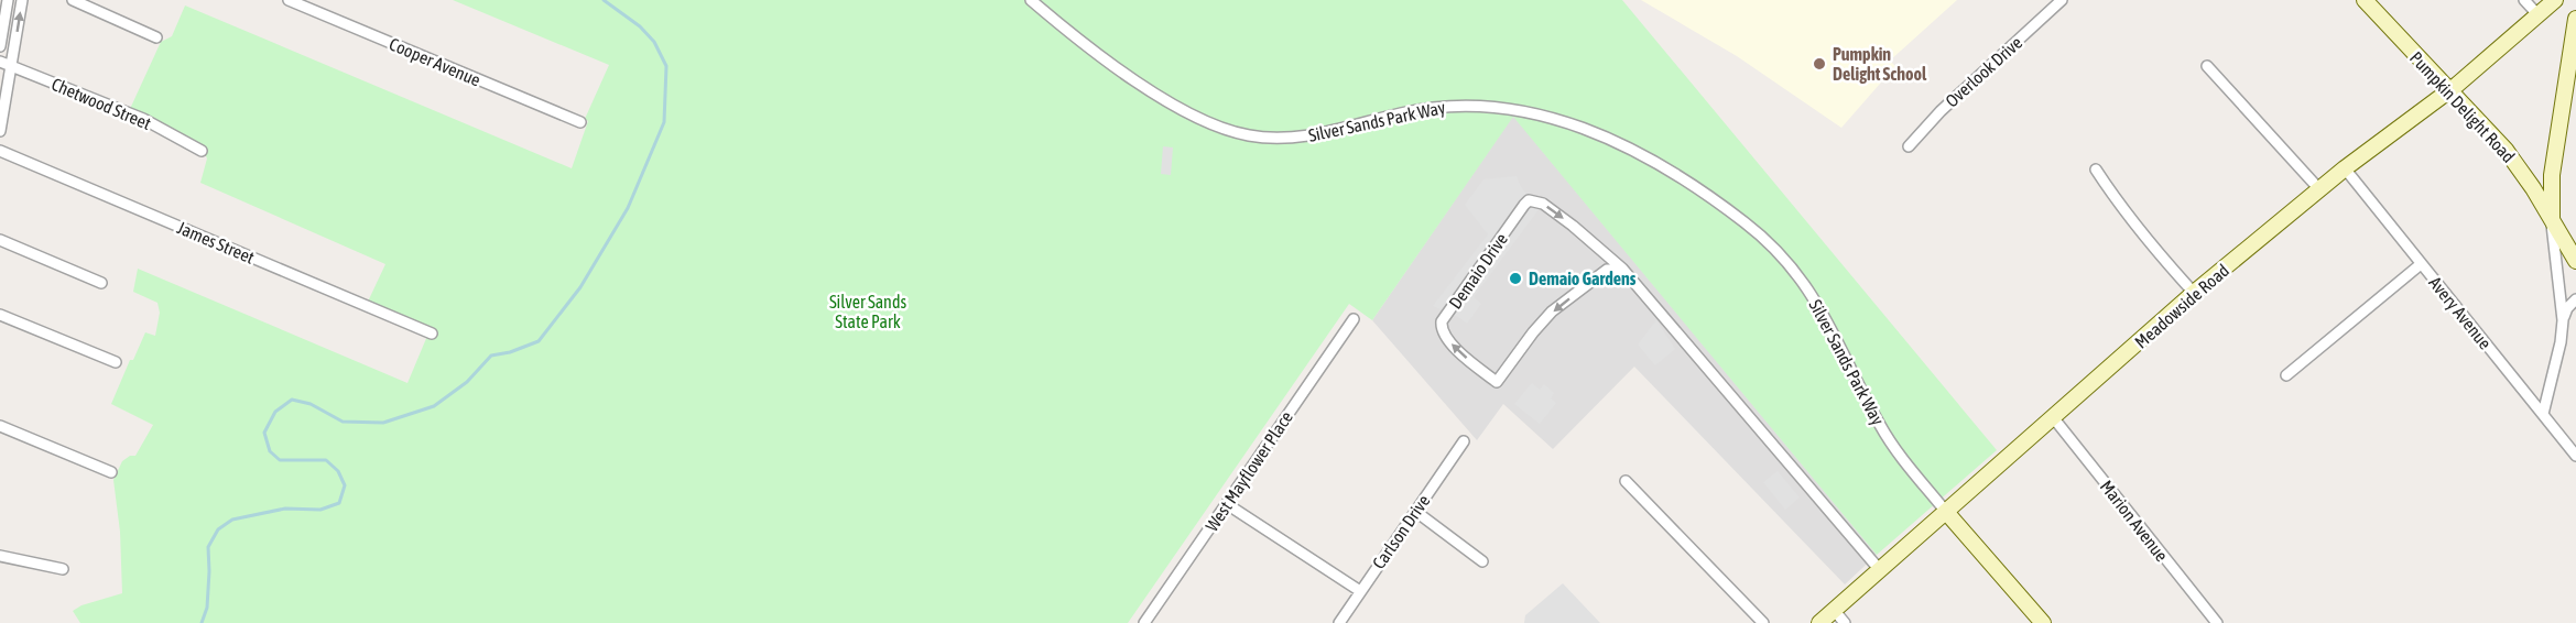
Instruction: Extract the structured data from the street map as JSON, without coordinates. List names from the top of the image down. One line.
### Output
{"streets":{"main road":["Pumpkin Delight Road","Silver Sands Park Way","Meadowside Road"],"street":["Cooper Avenue","Overlook Drive","Chetwood Street","James Street","Demaio Drive","Avery Avenue","West Mayflower Place","Marion Avenue","Carlson Drive"]},"crossings":[["Pumpkin Delight Road","Meadowside Road"],["Silver Sands Park Way","Meadowside Road"],["Demaio Drive","Meadowside Road"],["Meadowside Road","Avery Avenue"],["Meadowside Road","Marion Avenue"]],"parks":["Silver Sands State Park"],"places":["Pumpkin Delight School","Demaio Gardens"]}
